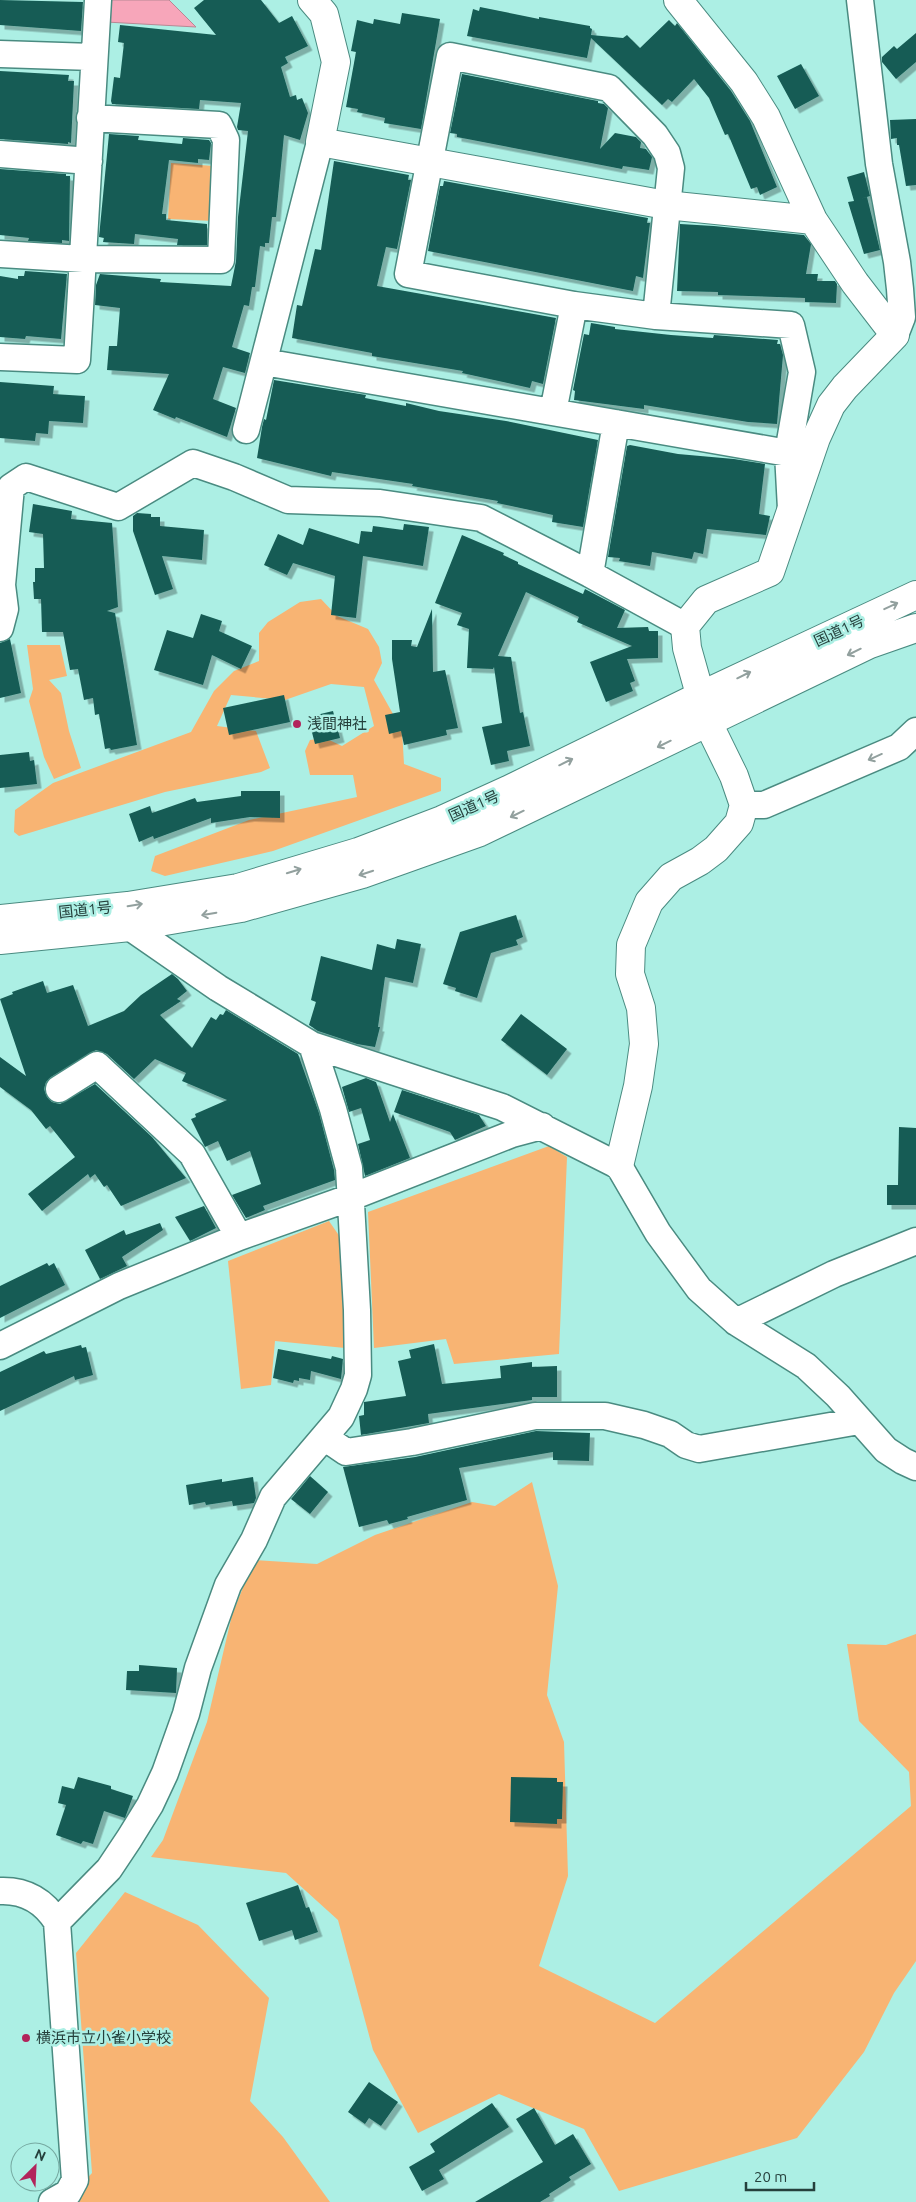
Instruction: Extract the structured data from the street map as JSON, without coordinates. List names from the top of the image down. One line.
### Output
{"streets":{"main road":["国道1号"]},"places":["浅間神社","横浜市立小雀小学校"],"scale_bar":"20 m","north":"top right"}
